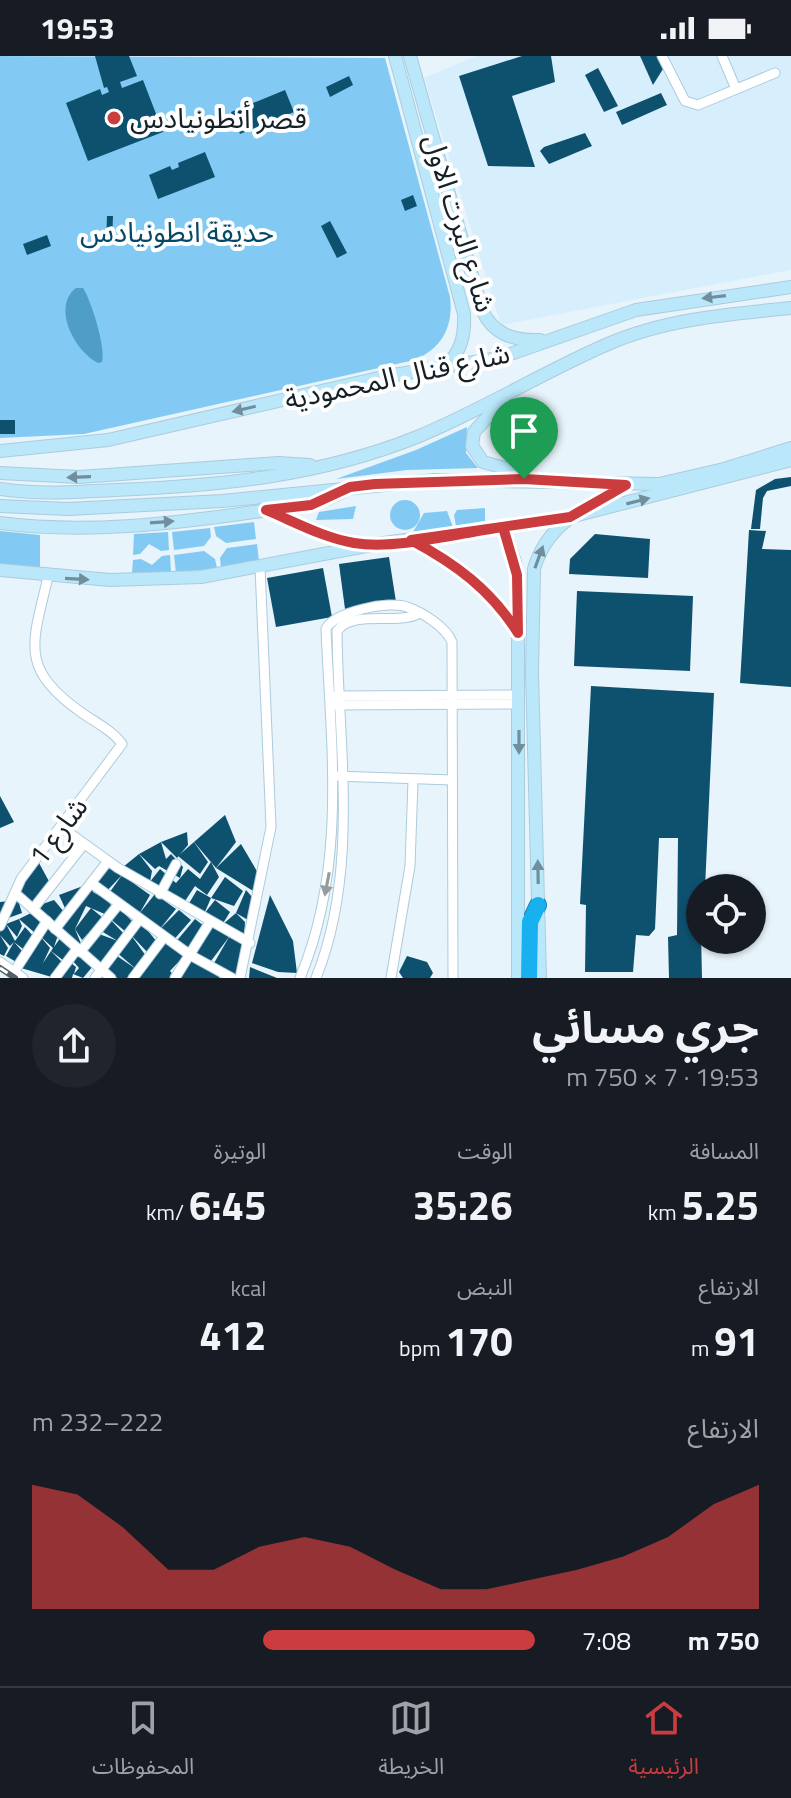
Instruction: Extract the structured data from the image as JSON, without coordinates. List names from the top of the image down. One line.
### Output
{"streets":{"main road":["شارع البرت الاول","شارع قنال المحمودية"],"street":["شارع 1"]},"crossings":[["شارع البرت الاول","شارع قنال المحمودية"]],"parks":["حديقة انطونيادس"],"places":["قصر أنطونيادس"],"page":{"status":"19:53","heading":["جري مسائي","19:53 · 7 × 750 m"],"stats":[["المسافة","5.25 km"],["الوقت","35:26"],["الوتيرة","6:45 /km"],["الارتفاع","91 m"],["النبض","170 bpm"],["kcal","412"]],"chart":["الارتفاع","222–232 m"],"list":[{"name":"750 m","note":"7:08"}],"tabs":["الرئيسية","الخريطة","المحفوظات"]}}
